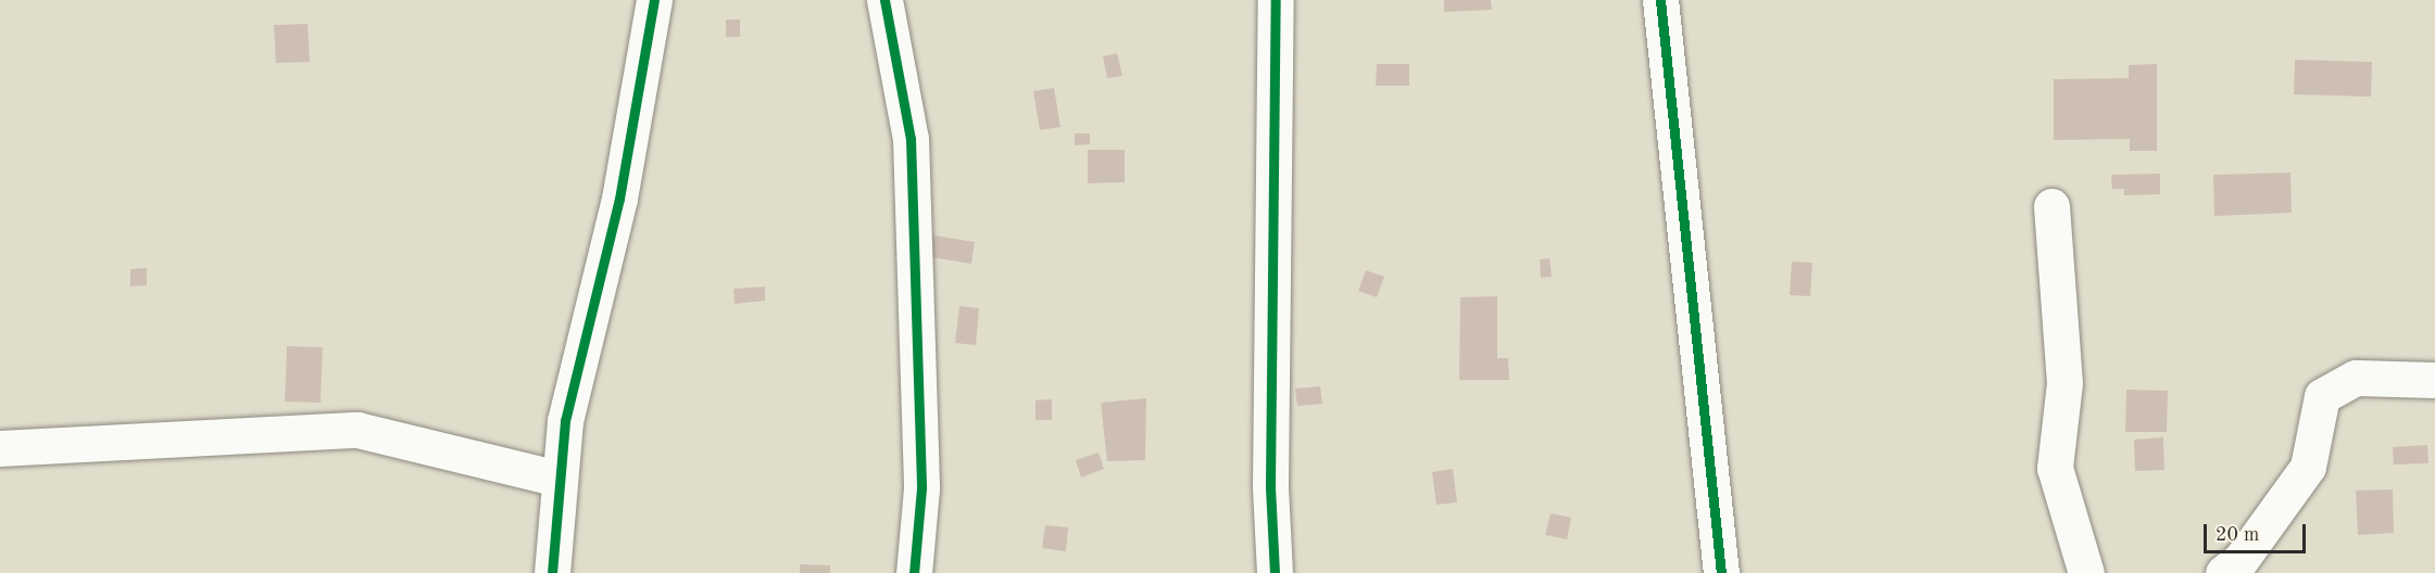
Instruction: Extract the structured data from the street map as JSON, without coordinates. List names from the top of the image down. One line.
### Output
{"scale_bar":"20 m"}
